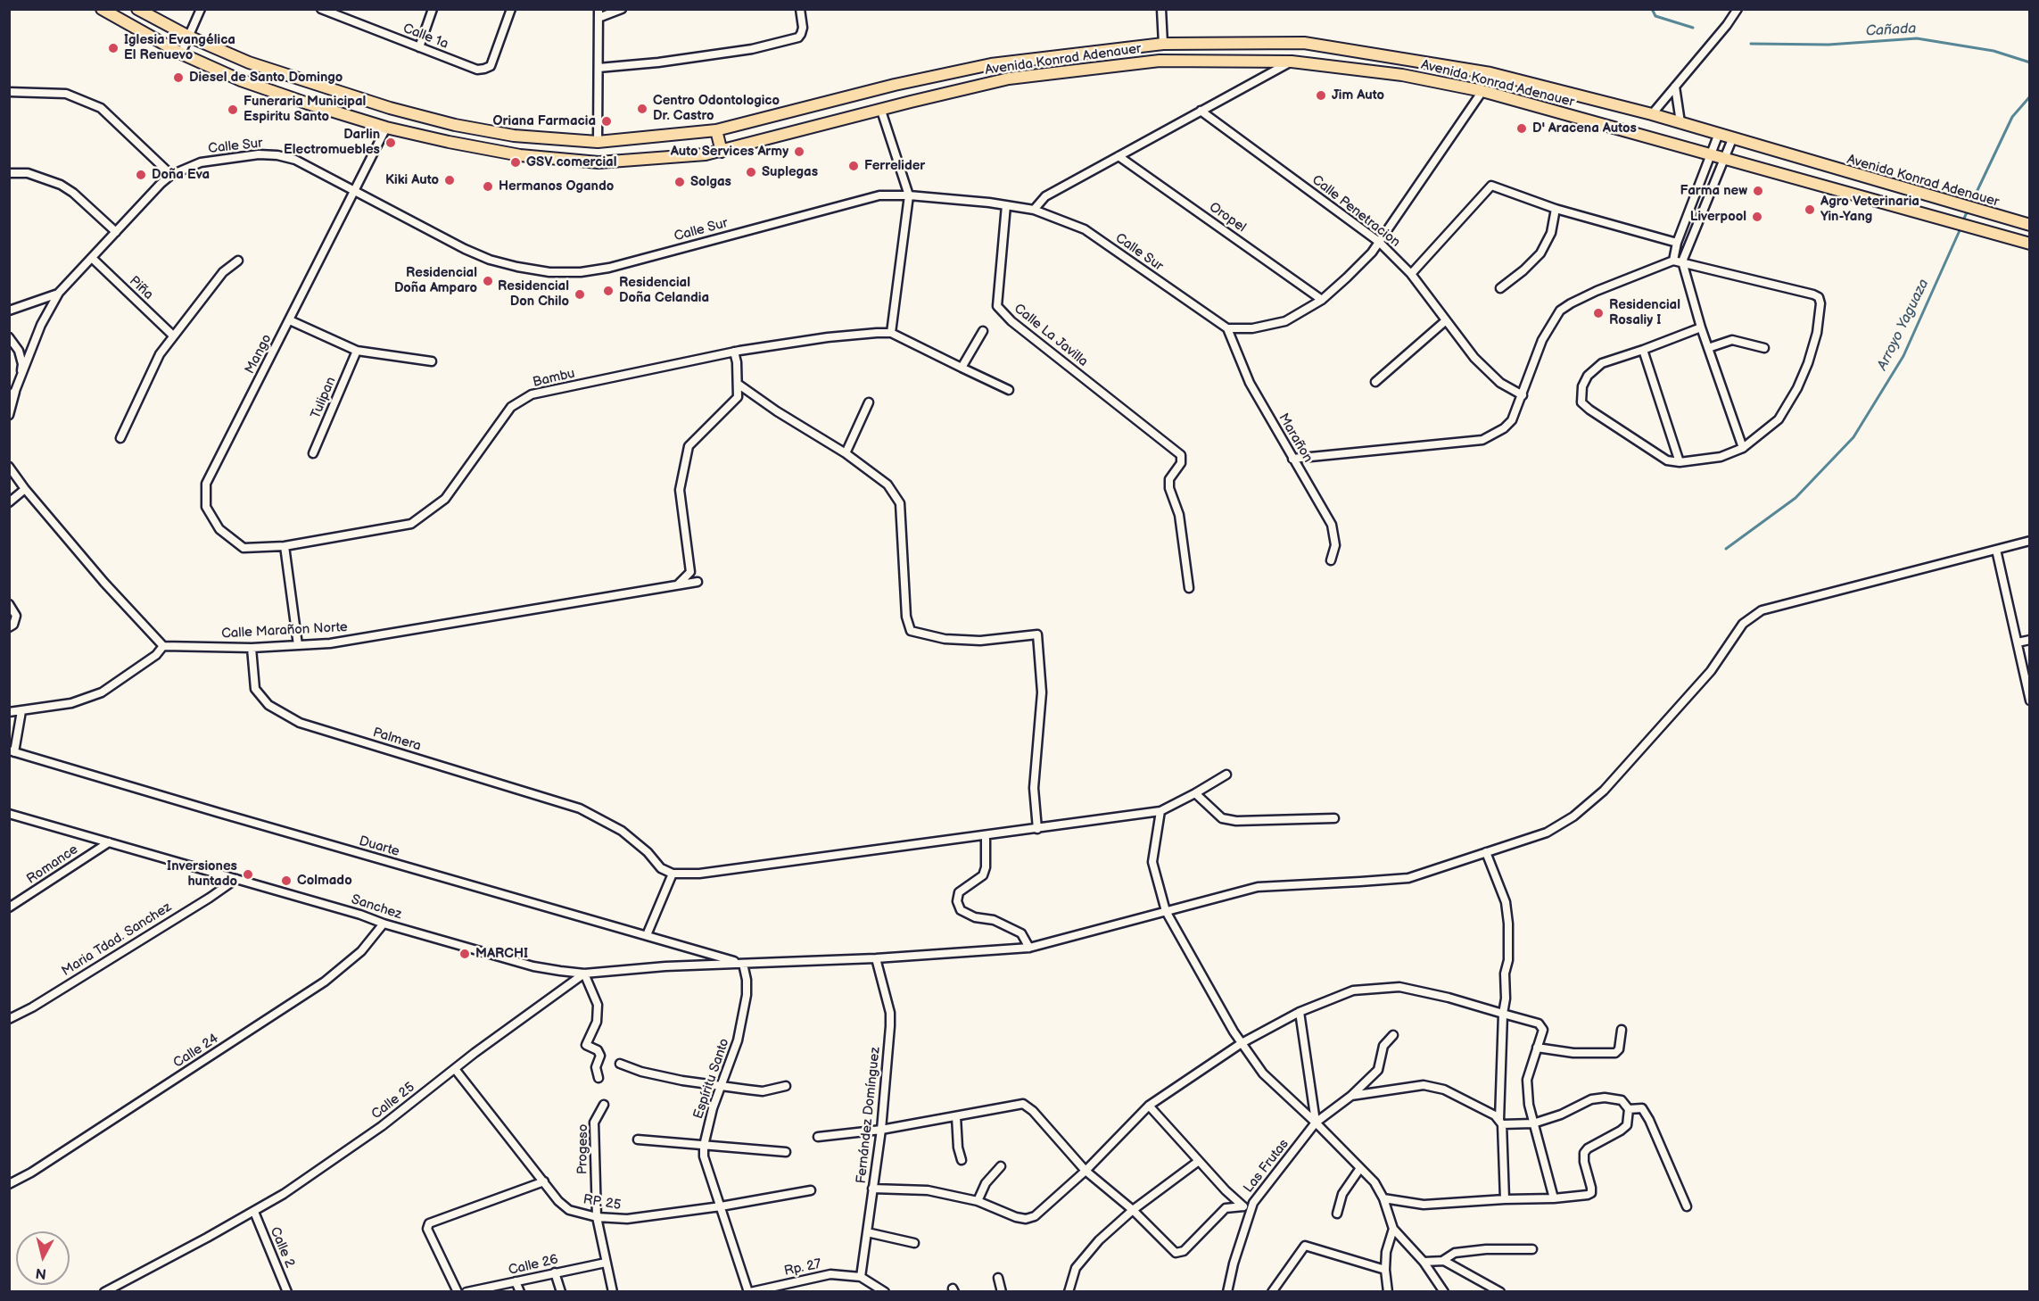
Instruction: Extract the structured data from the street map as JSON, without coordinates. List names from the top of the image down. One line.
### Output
{"streets":{"main road":["Avenida Konrad Adenauer"],"street":["Calle 1a","Calle Sur","Calle Penetracion","Oropel","Piña","Calle La Javilla","Mango","Bambu","Tulipan","Marañon","Calle Marañon Norte","Palmera","Duarte","Romance","Sanchez","Maria Tdad. Sanchez","Calle 24","Espíritu Santo","Calle 25","Fernández Domínguez","Progeso","Las Frutas","RP. 25","Calle 2","Calle 26","Rp. 27"]},"crossings":[["Avenida Konrad Adenauer","Mango"],["Calle Sur","Calle La Javilla"],["Calle Sur","Mango"],["Calle Sur","Marañon"],["Mango","Bambu"],["Calle Marañon Norte","Palmera"],["Duarte","Sanchez"],["Duarte","Espíritu Santo"],["Romance","Sanchez"],["Sanchez","Maria Tdad. Sanchez"],["Sanchez","Calle 24"],["Sanchez","Espíritu Santo"],["Sanchez","Calle 25"],["Sanchez","Fernández Domínguez"],["Espíritu Santo","RP. 25"],["Espíritu Santo","Rp. 27"],["Calle 25","RP. 25"],["Calle 25","Calle 2"],["Fernández Domínguez","Rp. 27"],["Progeso","RP. 25"],["Progeso","Calle 26"]],"water":["Cañada","Arroyo Yaguaza"],"places":["Iglesia Evangélica El Renuevo","Diesel de Santo Domingo","Jim Auto","Centro Odontologico Dr. Castro","Funeraria Municipal Espiritu Santo","Oriana Farmacia","D' Aracena Autos","Darlin Electromuebles","Auto Services Army","GSV comercial","Ferrelider","Suplegas","Doña Eva","Kiki Auto","Solgas","Hermanos Ogando","Farma new","Agro Veterinaria Yin-Yang","Liverpool","Residencial Doña Amparo","Residencial Doña Celandia","Residencial Don Chilo","Residencial Rosaliy I","Inversiones huntado","Colmado","MARCHI"],"north":"bottom"}
